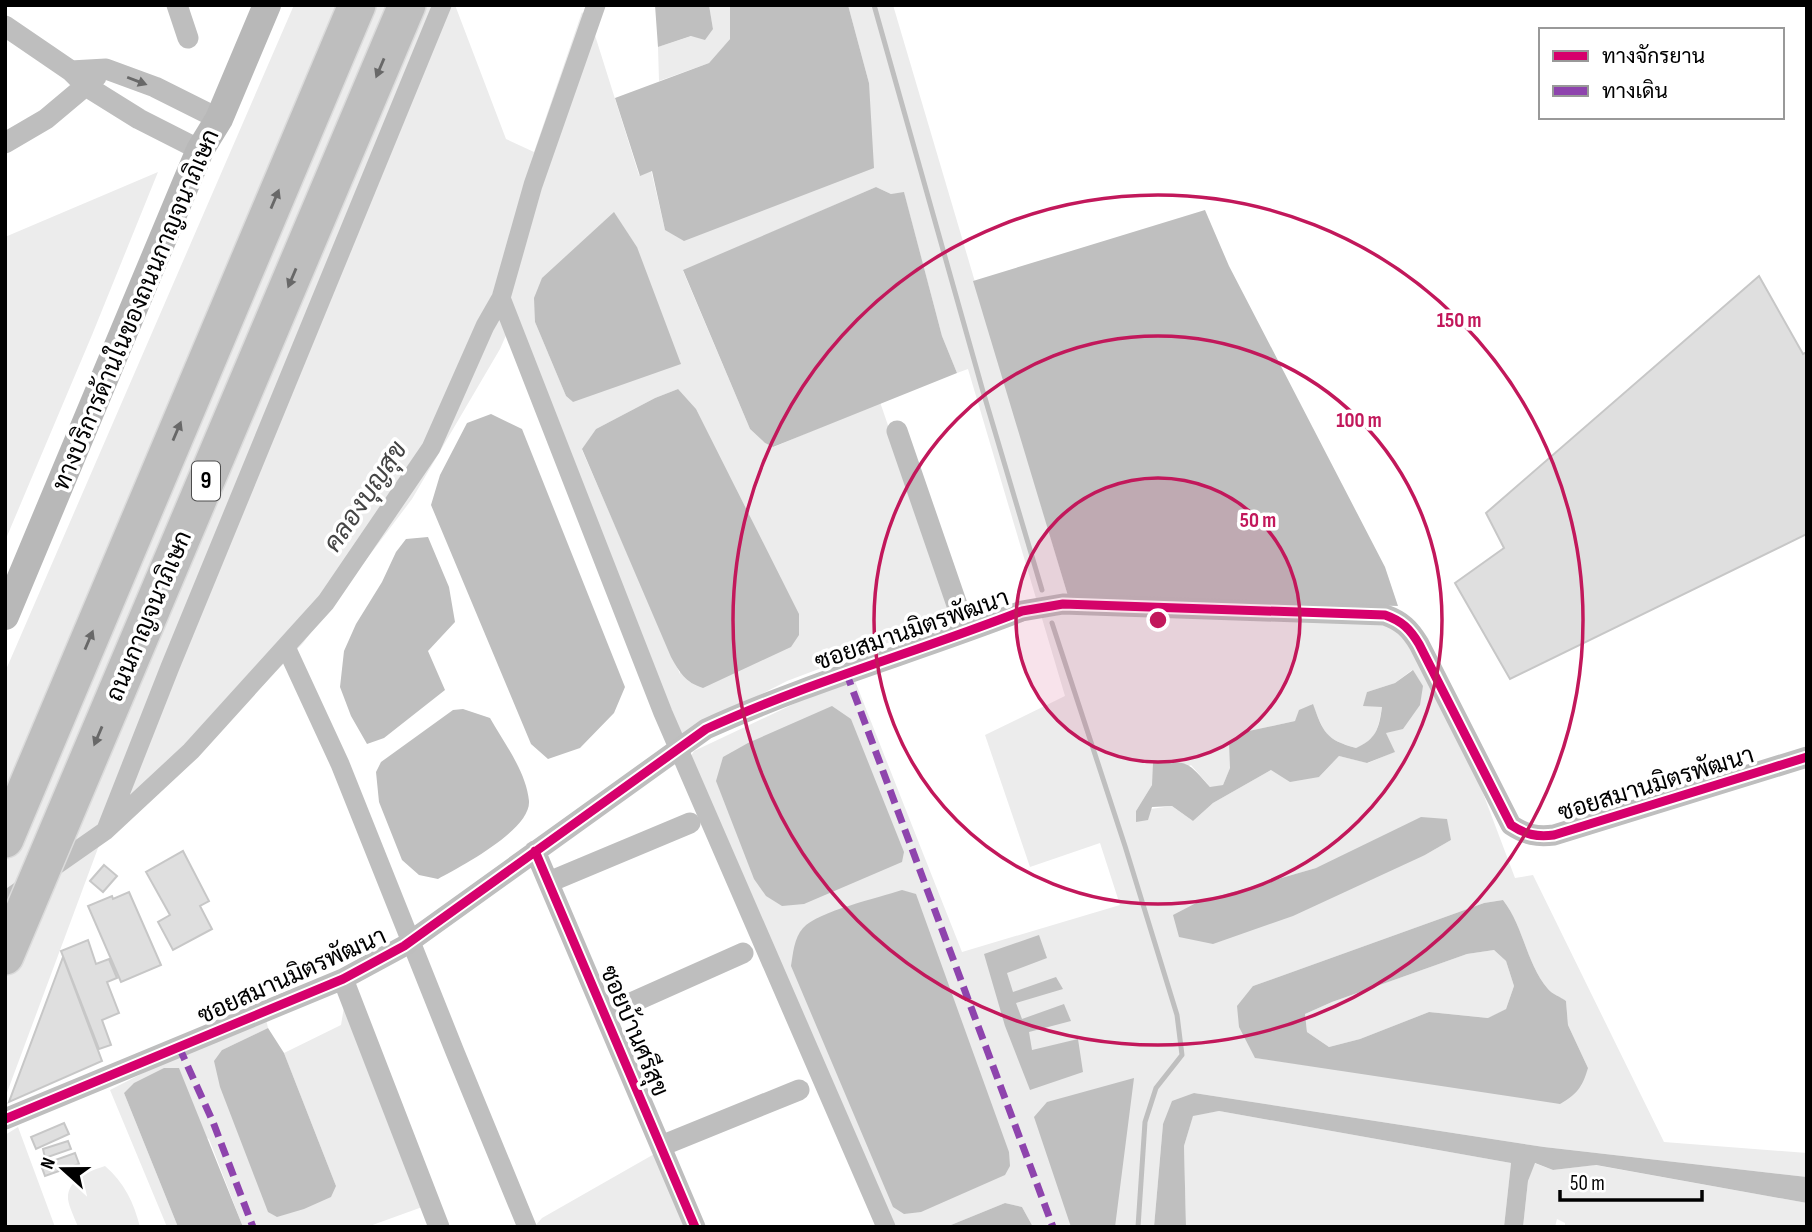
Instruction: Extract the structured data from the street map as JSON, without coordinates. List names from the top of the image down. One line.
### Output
{"streets":{"highway":["9","ถนนกาญจนาภิเษก"],"main road":["ทางบริการด้านในของถนนกาญจนาภิเษก"],"street":["ซอยสมานมิตรพัฒนา","ซอยบ้านศรีสุข"]},"crossings":[["ซอยสมานมิตรพัฒนา","ซอยบ้านศรีสุข"]],"water":["คลองบุญสุข"],"legend":["ทางจักรยาน","ทางเดิน"],"scale_bar":"50 m","north":"left","rings":["150 m","100 m","50 m"]}
